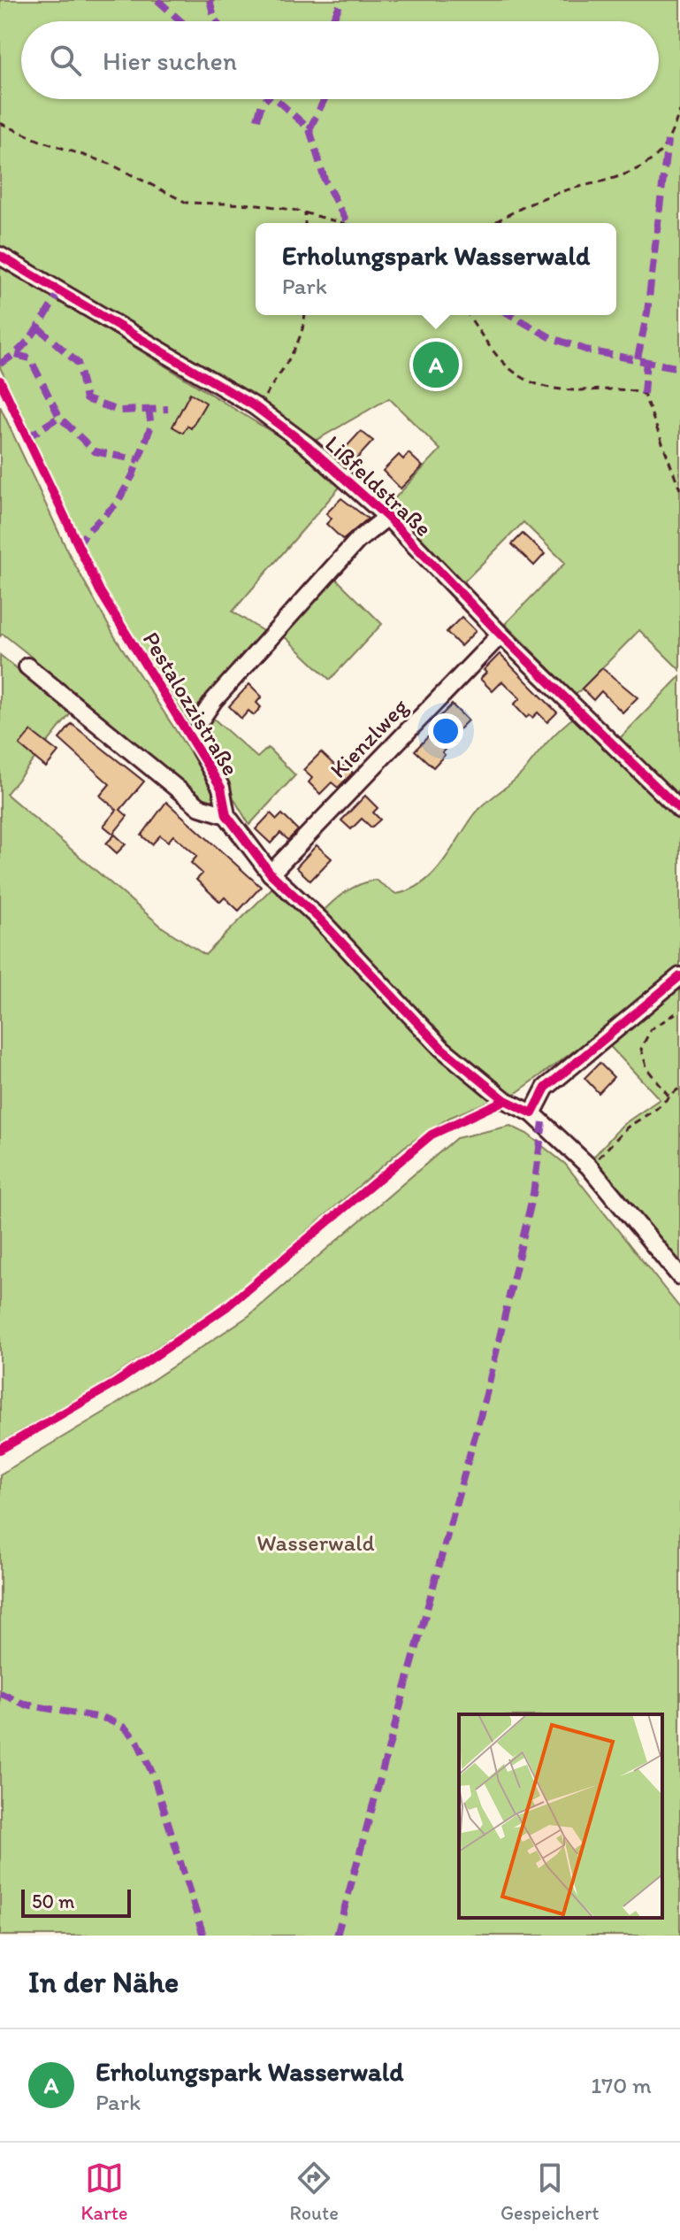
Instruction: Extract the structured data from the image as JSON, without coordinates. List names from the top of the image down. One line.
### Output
{"streets":{"street":["Lißfeldstraße","Pestalozzistraße","Kienzlweg"]},"crossings":[["Lißfeldstraße","Pestalozzistraße"],["Lißfeldstraße","Kienzlweg"],["Pestalozzistraße","Kienzlweg"]],"parks":["Wasserwald"],"scale_bar":"50 m","page":{"search":"Hier suchen","popup":["Erholungspark Wasserwald","Park"],"pins":"A","scale":"50 m","heading":"In der Nähe","list":[{"mark":"A","name":"Erholungspark Wasserwald","note":"Park","value":"170 m"}],"nav":["Karte","Route","Gespeichert"]}}
